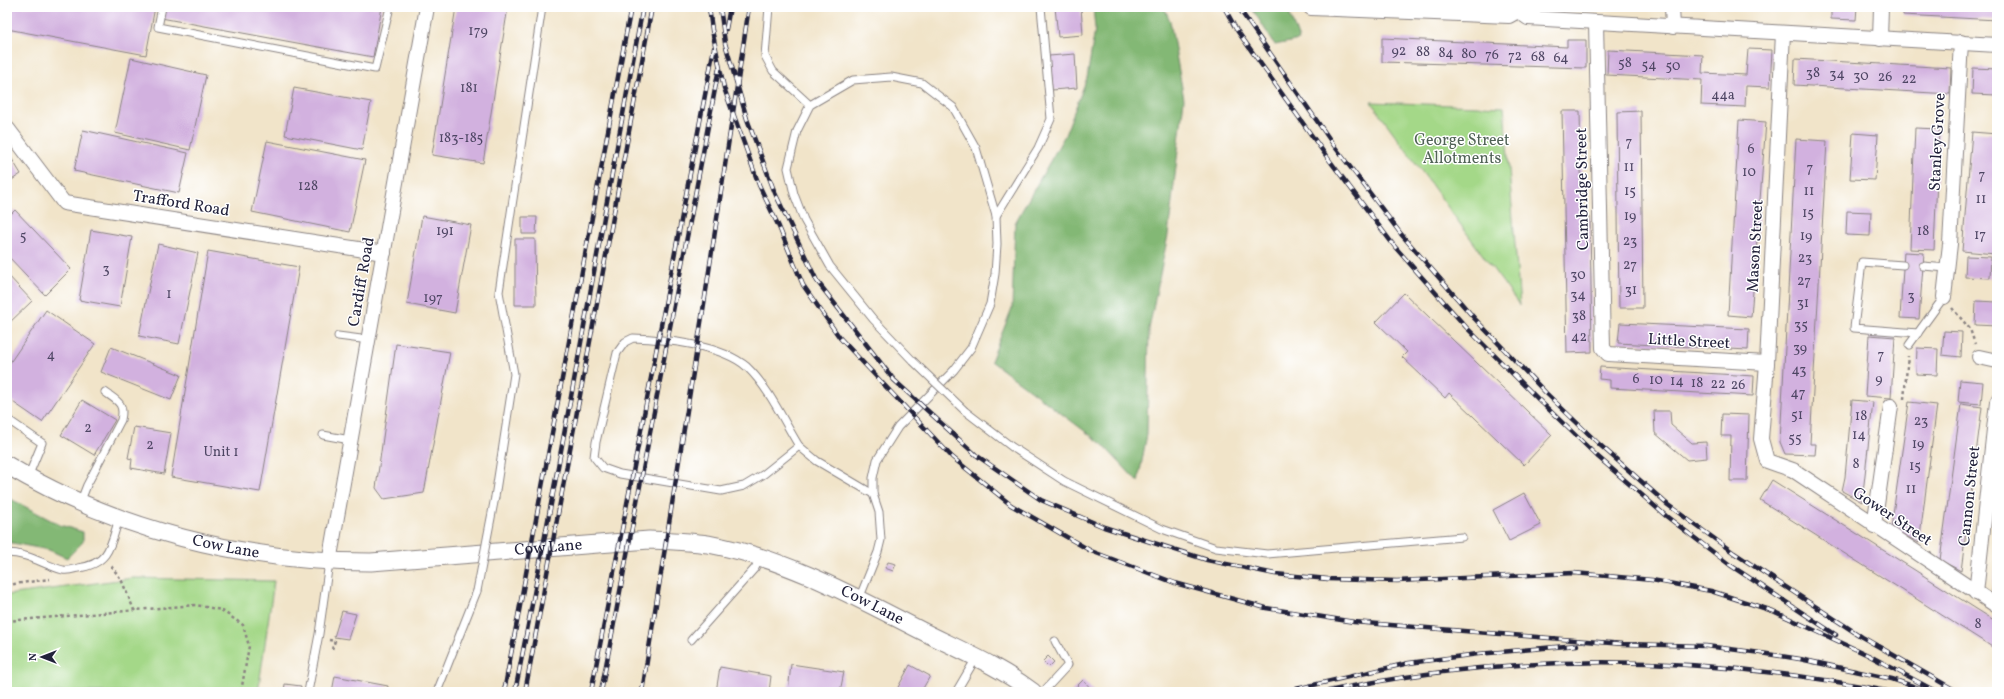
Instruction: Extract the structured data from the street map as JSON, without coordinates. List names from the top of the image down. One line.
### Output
{"streets":{"street":["Stanley Grove","Cambridge Street","Trafford Road","Mason Street","Cardiff Road","Little Street","Cannon Street","Gower Street","Cow Lane"]},"crossings":[["Cambridge Street","Little Street"],["Trafford Road","Cardiff Road"],["Mason Street","Little Street"],["Mason Street","Gower Street"],["Cardiff Road","Cow Lane"],["Cannon Street","Gower Street"]],"parks":["George Street Allotments"],"house_numbers":["179","92","88","84","80","76","72","68","64","58","54","50","38","34","30","26","22","181","44a","183-185","7","6","11","7","10","7","128","15","11","11","15","19","191","18","17","5","19","23","23","27","3","30","27","31","1","34","3","197","31","38","35","42","39","4","7","43","6","9","10","14","18","22","26","47","51","18","23","2","14","55","19","2","Unit 1","8","15","11","8"],"north":"left"}
